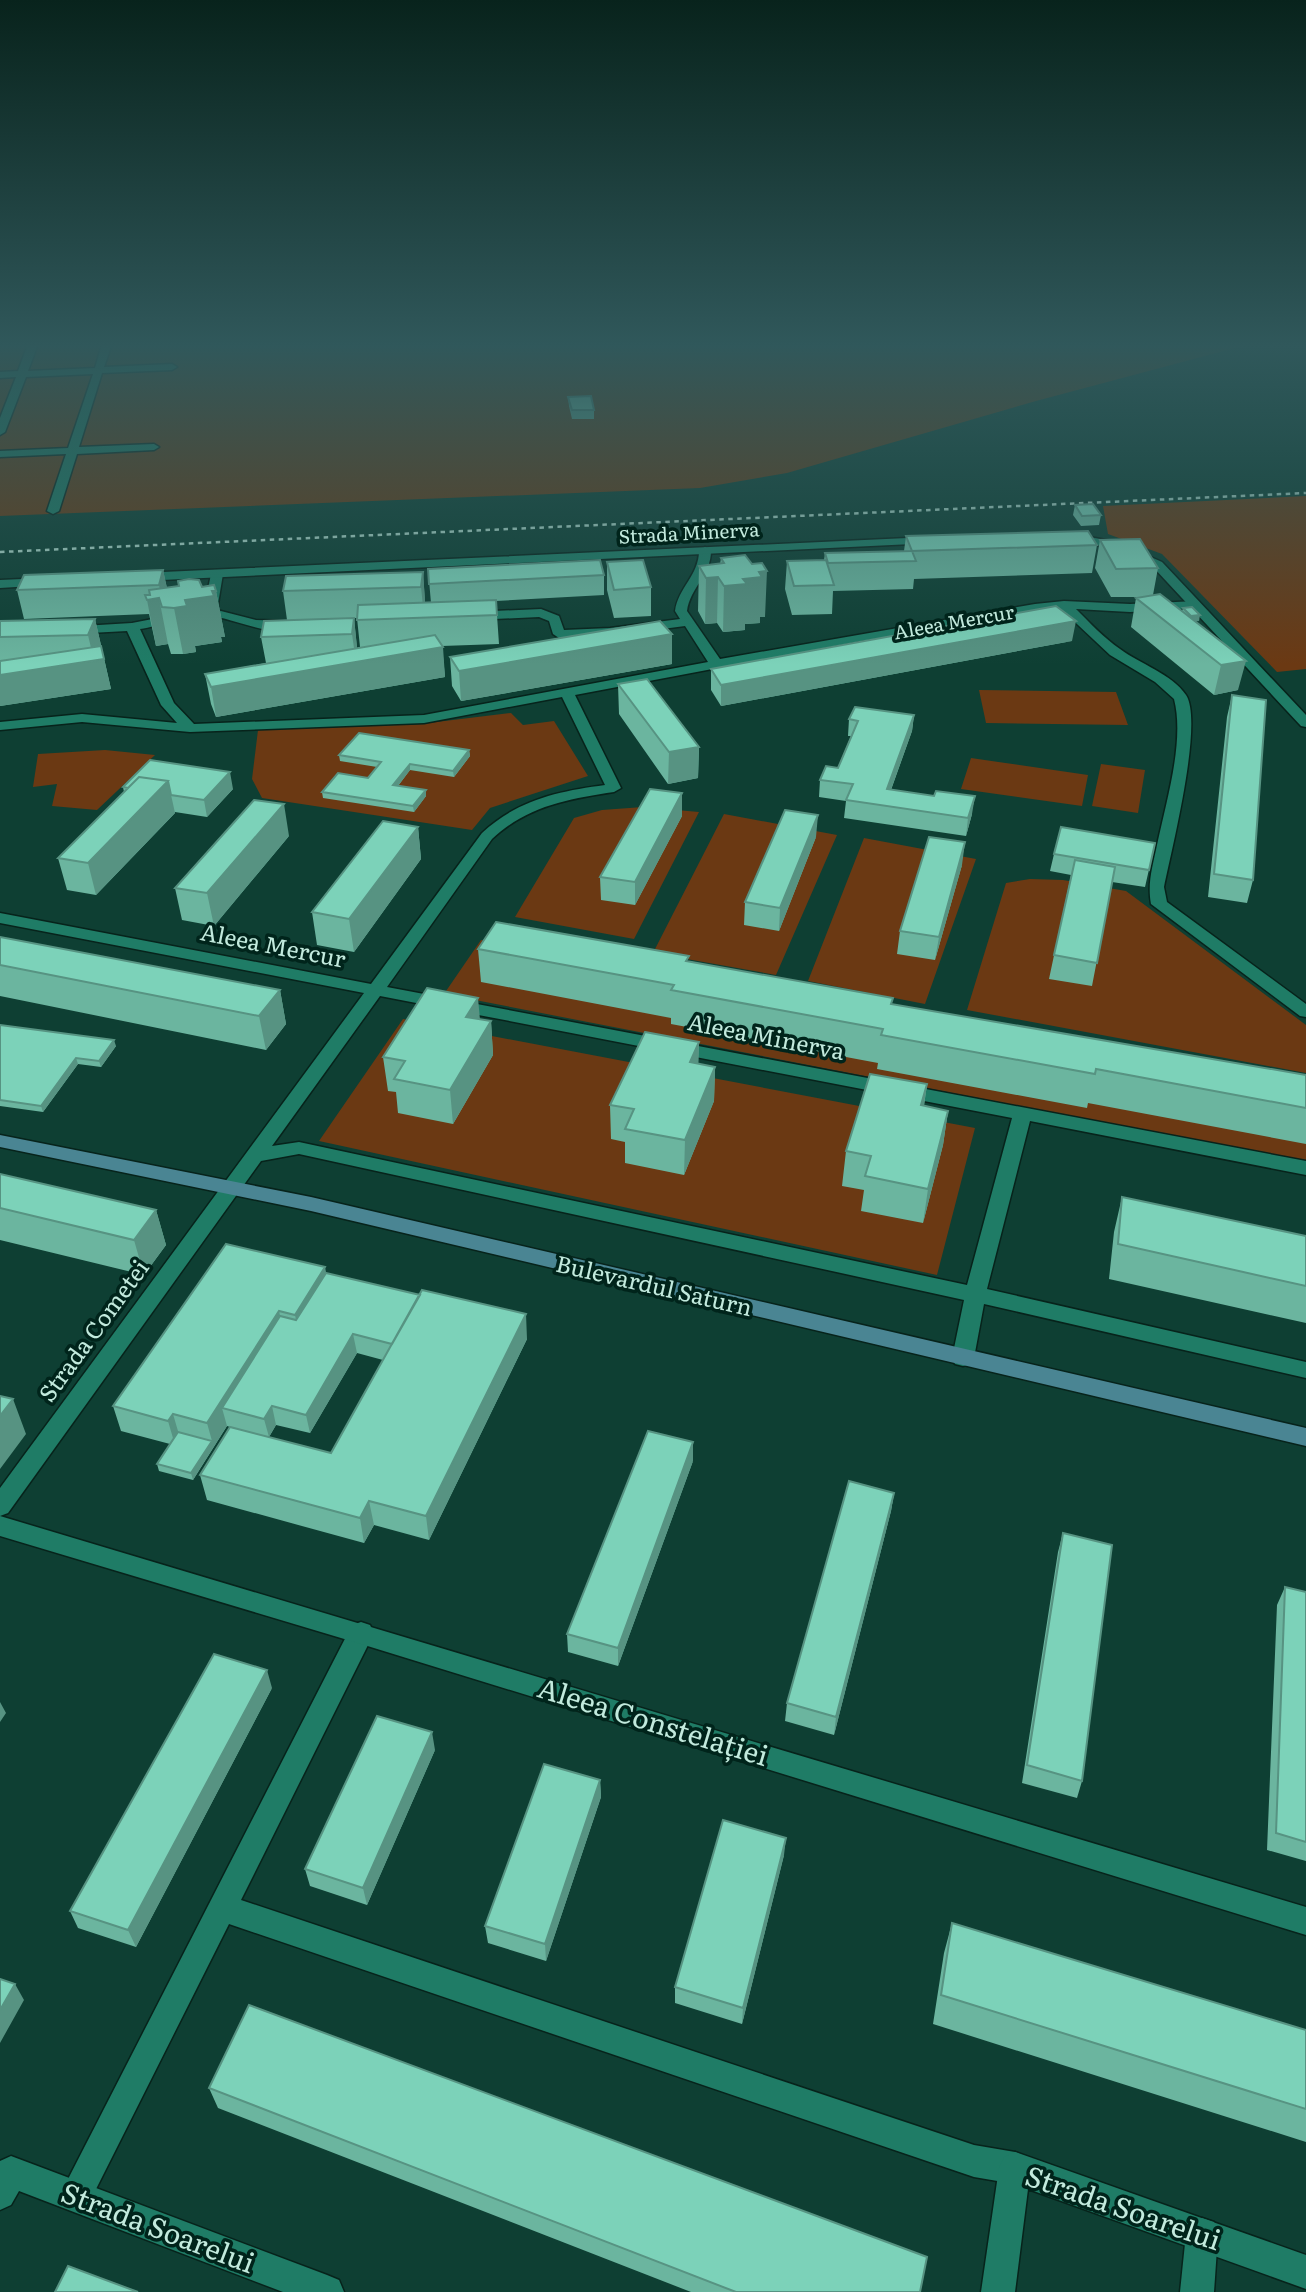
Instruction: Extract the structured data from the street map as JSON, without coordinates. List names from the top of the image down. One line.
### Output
{"streets":{"main road":["Bulevardul Saturn"],"street":["Strada Minerva","Aleea Mercur","Aleea Minerva","Strada Cometei","Aleea Constelației","Strada Soarelui"]},"crossings":[["Aleea Mercur","Aleea Minerva"],["Aleea Mercur","Strada Cometei"],["Aleea Minerva","Strada Cometei"],["Bulevardul Saturn","Strada Cometei"]]}
